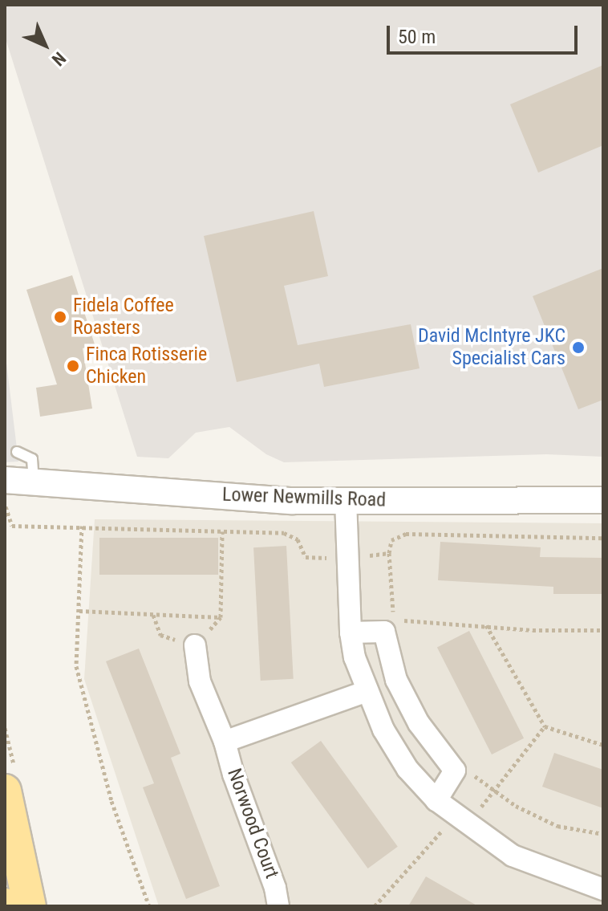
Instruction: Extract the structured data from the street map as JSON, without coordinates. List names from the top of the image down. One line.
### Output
{"streets":{"street":["Lower Newmills Road","Norwood Court"]},"places":["Fidela Coffee Roasters","David McIntyre JKC Specialist Cars","Finca Rotisserie Chicken"],"scale_bar":"50 m","north":"bottom right"}
